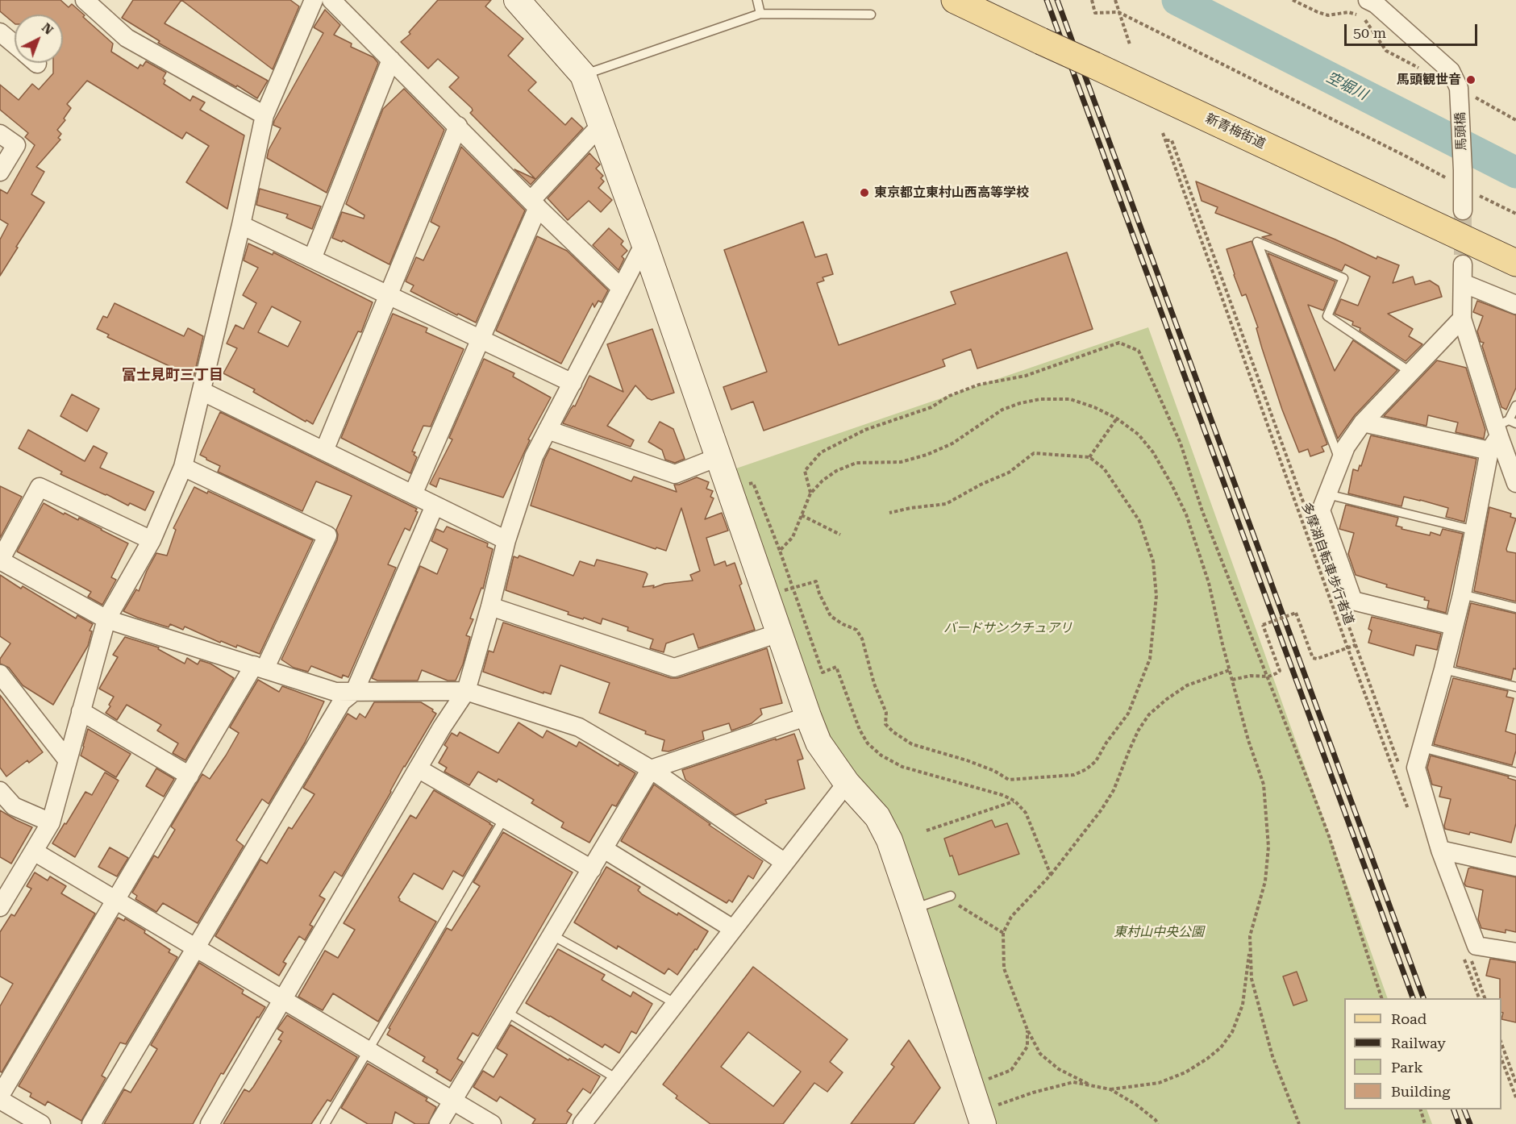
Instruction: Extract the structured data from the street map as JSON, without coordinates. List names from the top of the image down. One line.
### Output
{"streets":{"main road":["新青梅街道"],"street":["馬頭橋"],"path":["多摩湖自転車歩行者道"]},"districts":["富士見町三丁目"],"water":["空堀川"],"parks":["バードサンクチュアリ","東村山中央公園"],"places":["馬頭観世音","東京都立東村山西高等学校"],"legend":["Road","Railway","Park","Building"],"scale_bar":"50 m","north":"top right"}
